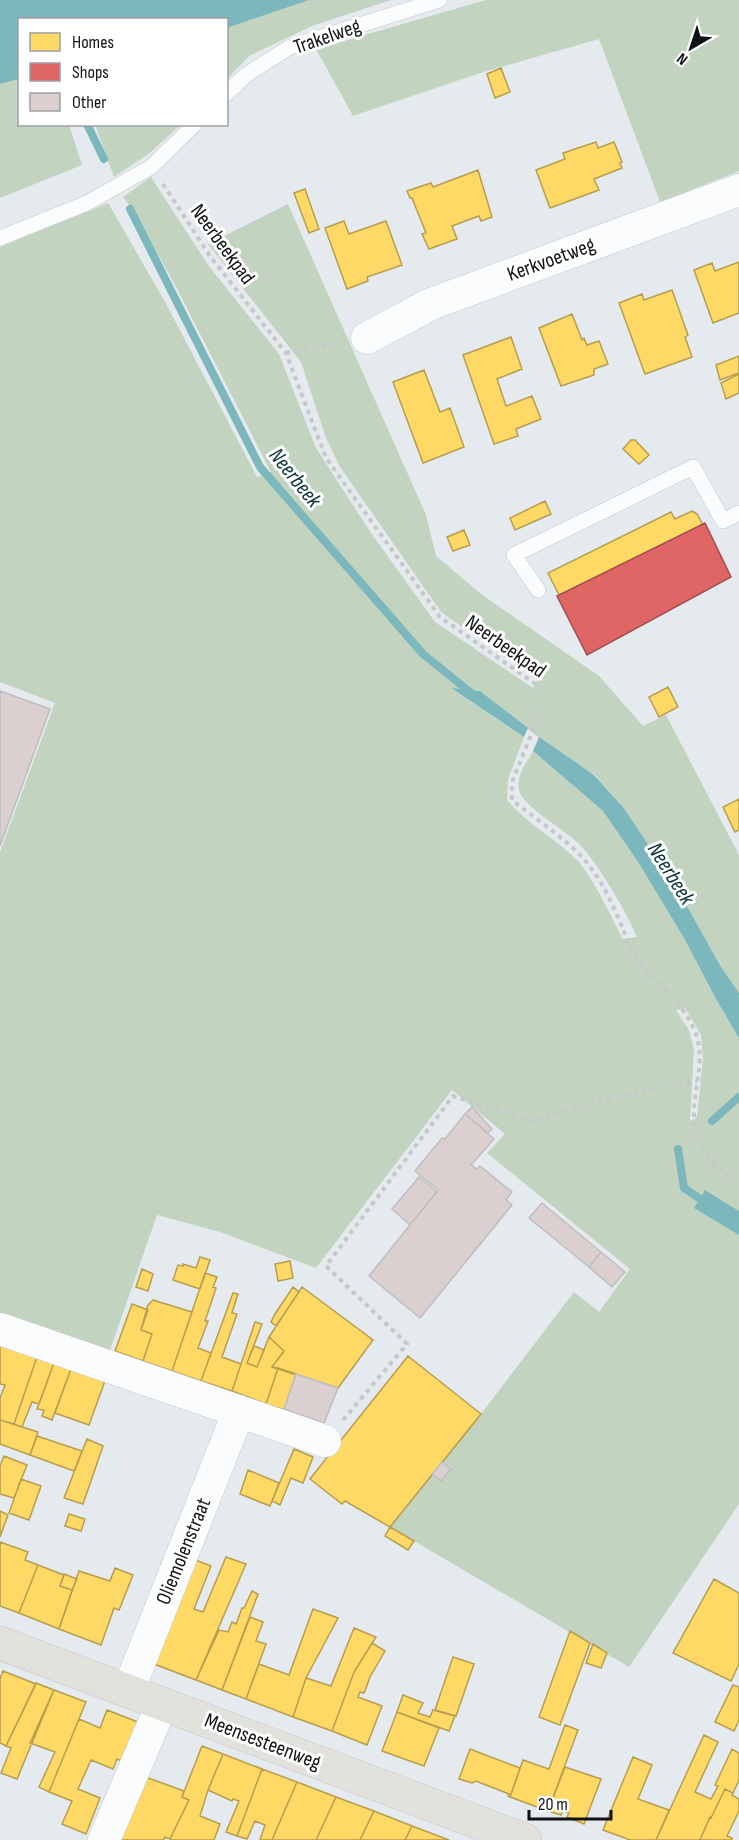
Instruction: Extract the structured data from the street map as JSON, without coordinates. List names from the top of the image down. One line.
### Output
{"streets":{"main road":["Meensesteenweg"],"street":["Kerkvoetweg","Oliemolenstraat"],"lane":["Trakelweg"],"path":["Neerbeekpad"]},"crossings":[["Oliemolenstraat","Meensesteenweg"]],"water":["Neerbeek"],"legend":["Homes","Shops","Other"],"scale_bar":"20 m","north":"bottom left"}
